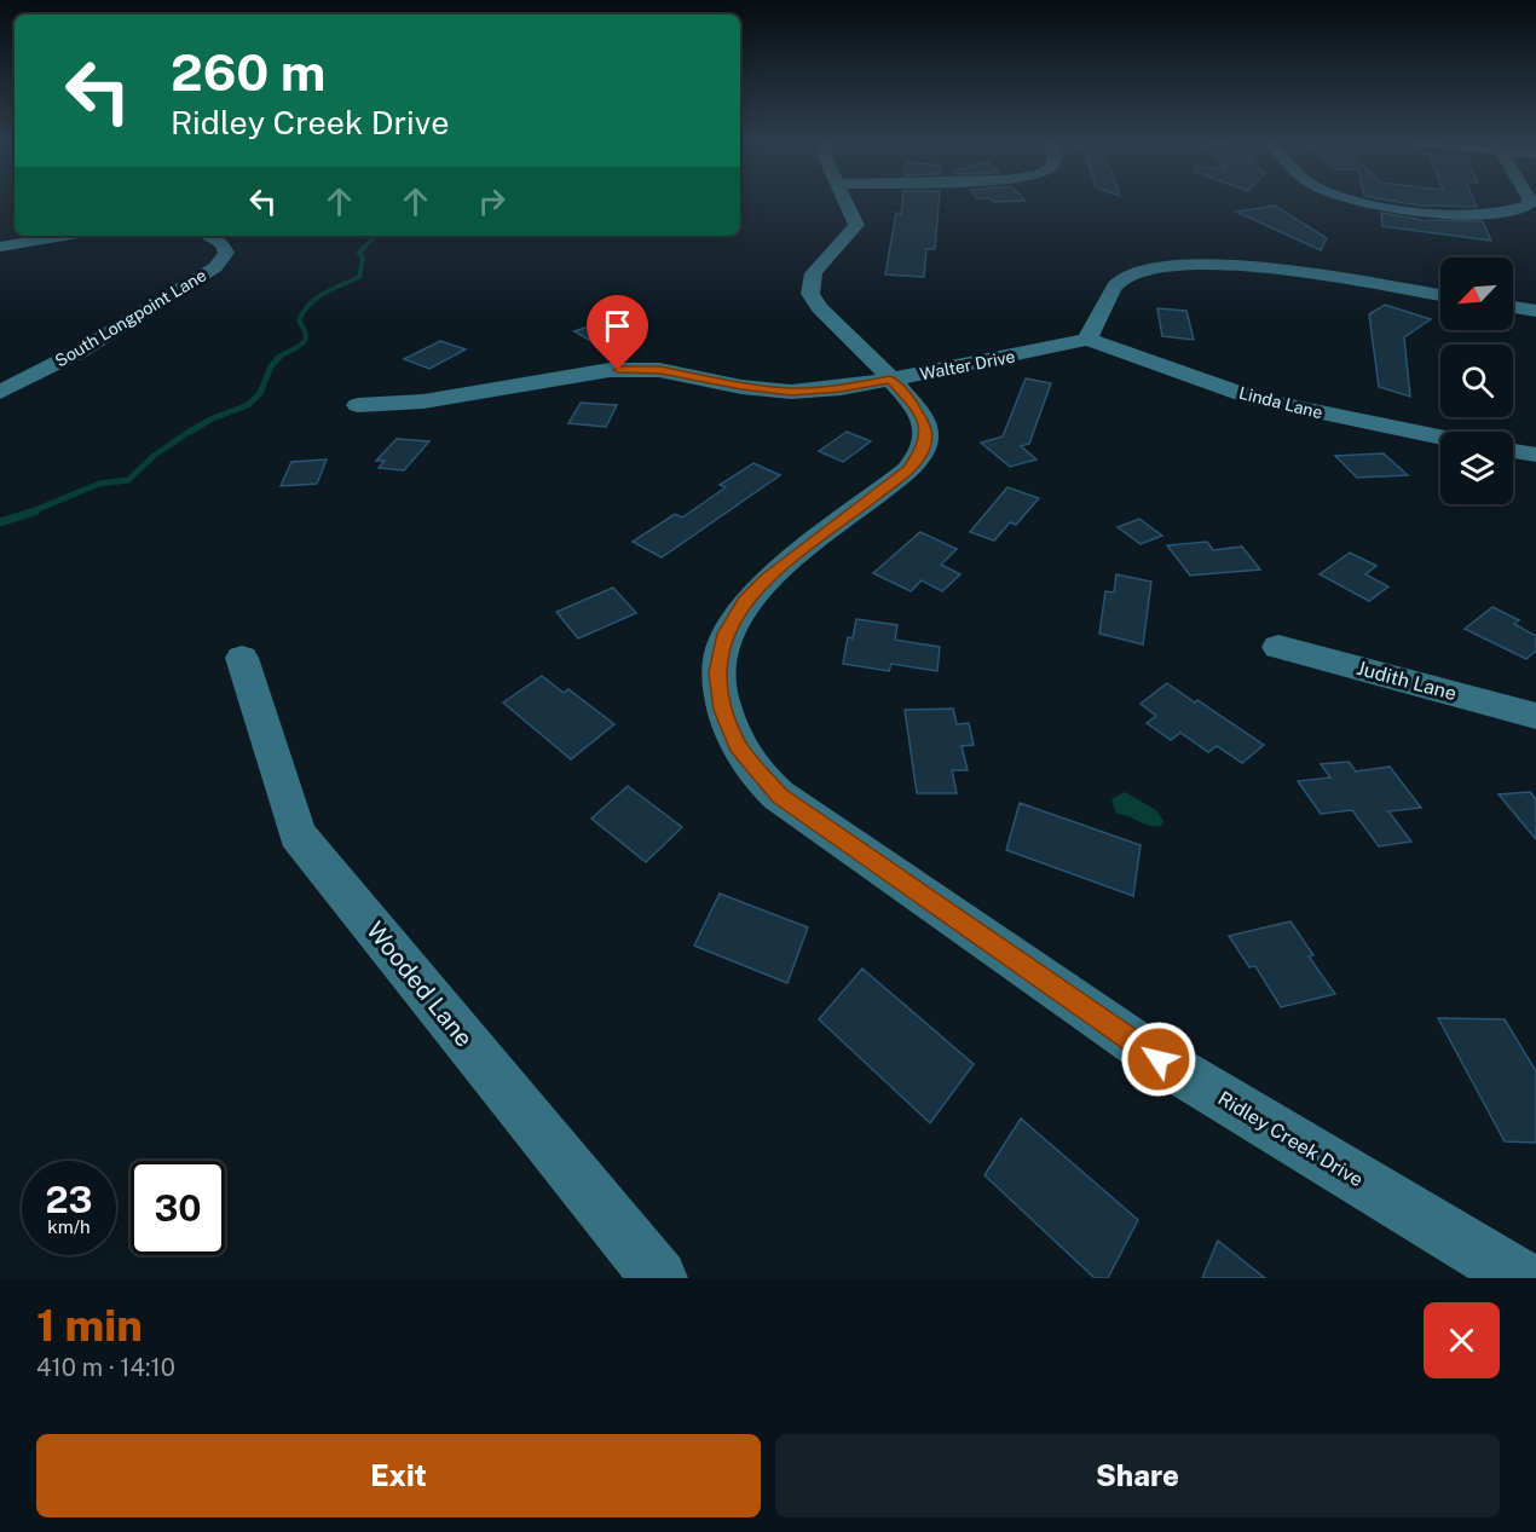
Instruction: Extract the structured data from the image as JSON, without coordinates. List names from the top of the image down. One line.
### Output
{"streets":{"street":["South Longpoint Lane","Walter Drive","Linda Lane","Judith Lane","Wooded Lane","Ridley Creek Drive"]},"crossings":[["Walter Drive","Linda Lane"],["Walter Drive","Ridley Creek Drive"]],"north":"bottom left","page":{"turn":["260 m","Ridley Creek Drive"],"speed":"23 km/h","limit":"30","heading":["1 min","410 m · 14:10"],"buttons":["Exit","Share"]}}
